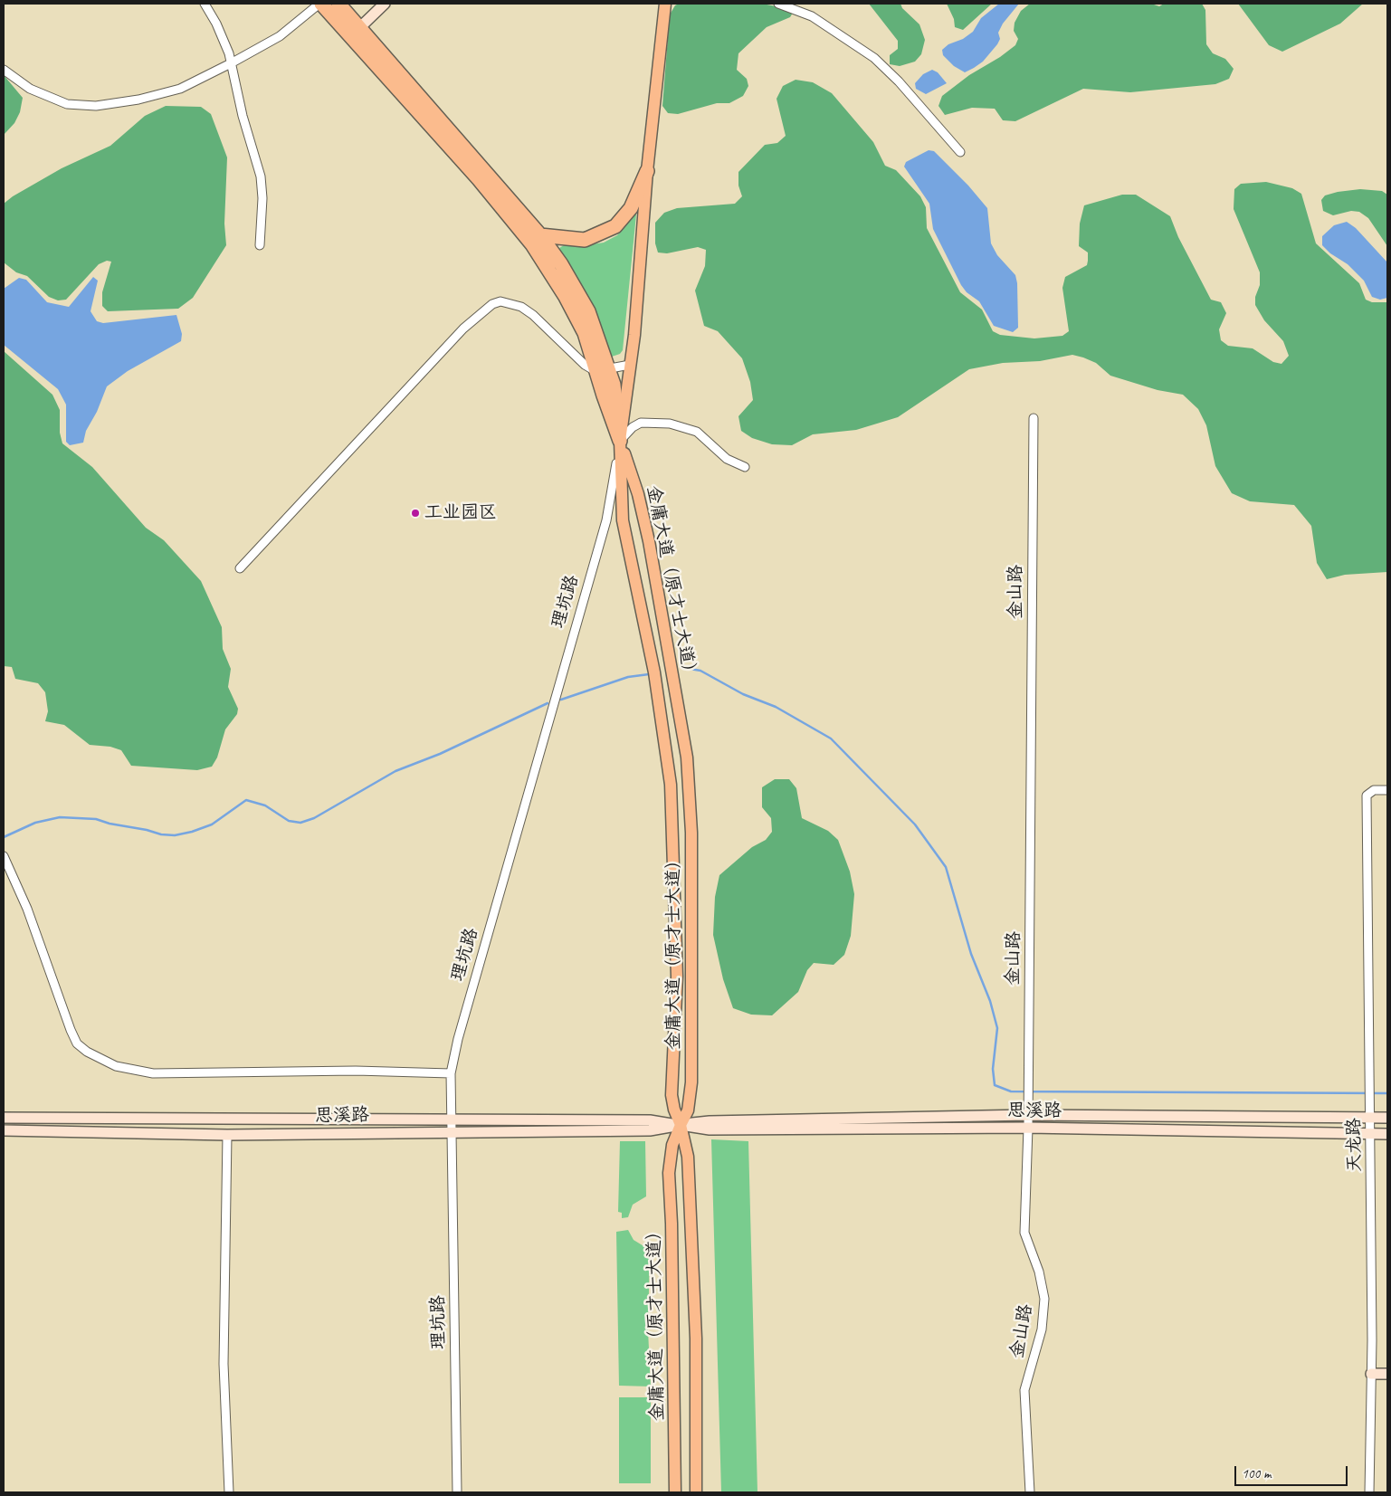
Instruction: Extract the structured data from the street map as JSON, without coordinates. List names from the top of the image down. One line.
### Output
{"streets":{"main road":["金庸大道（原才士大道）"],"street":["金山路","理坑路","思溪路","天龙路"]},"crossings":[["金庸大道（原才士大道）","理坑路"],["金庸大道（原才士大道）","思溪路"],["金山路","思溪路"],["理坑路","思溪路"],["思溪路","天龙路"]],"places":["工业园区"],"scale_bar":"100 m"}
